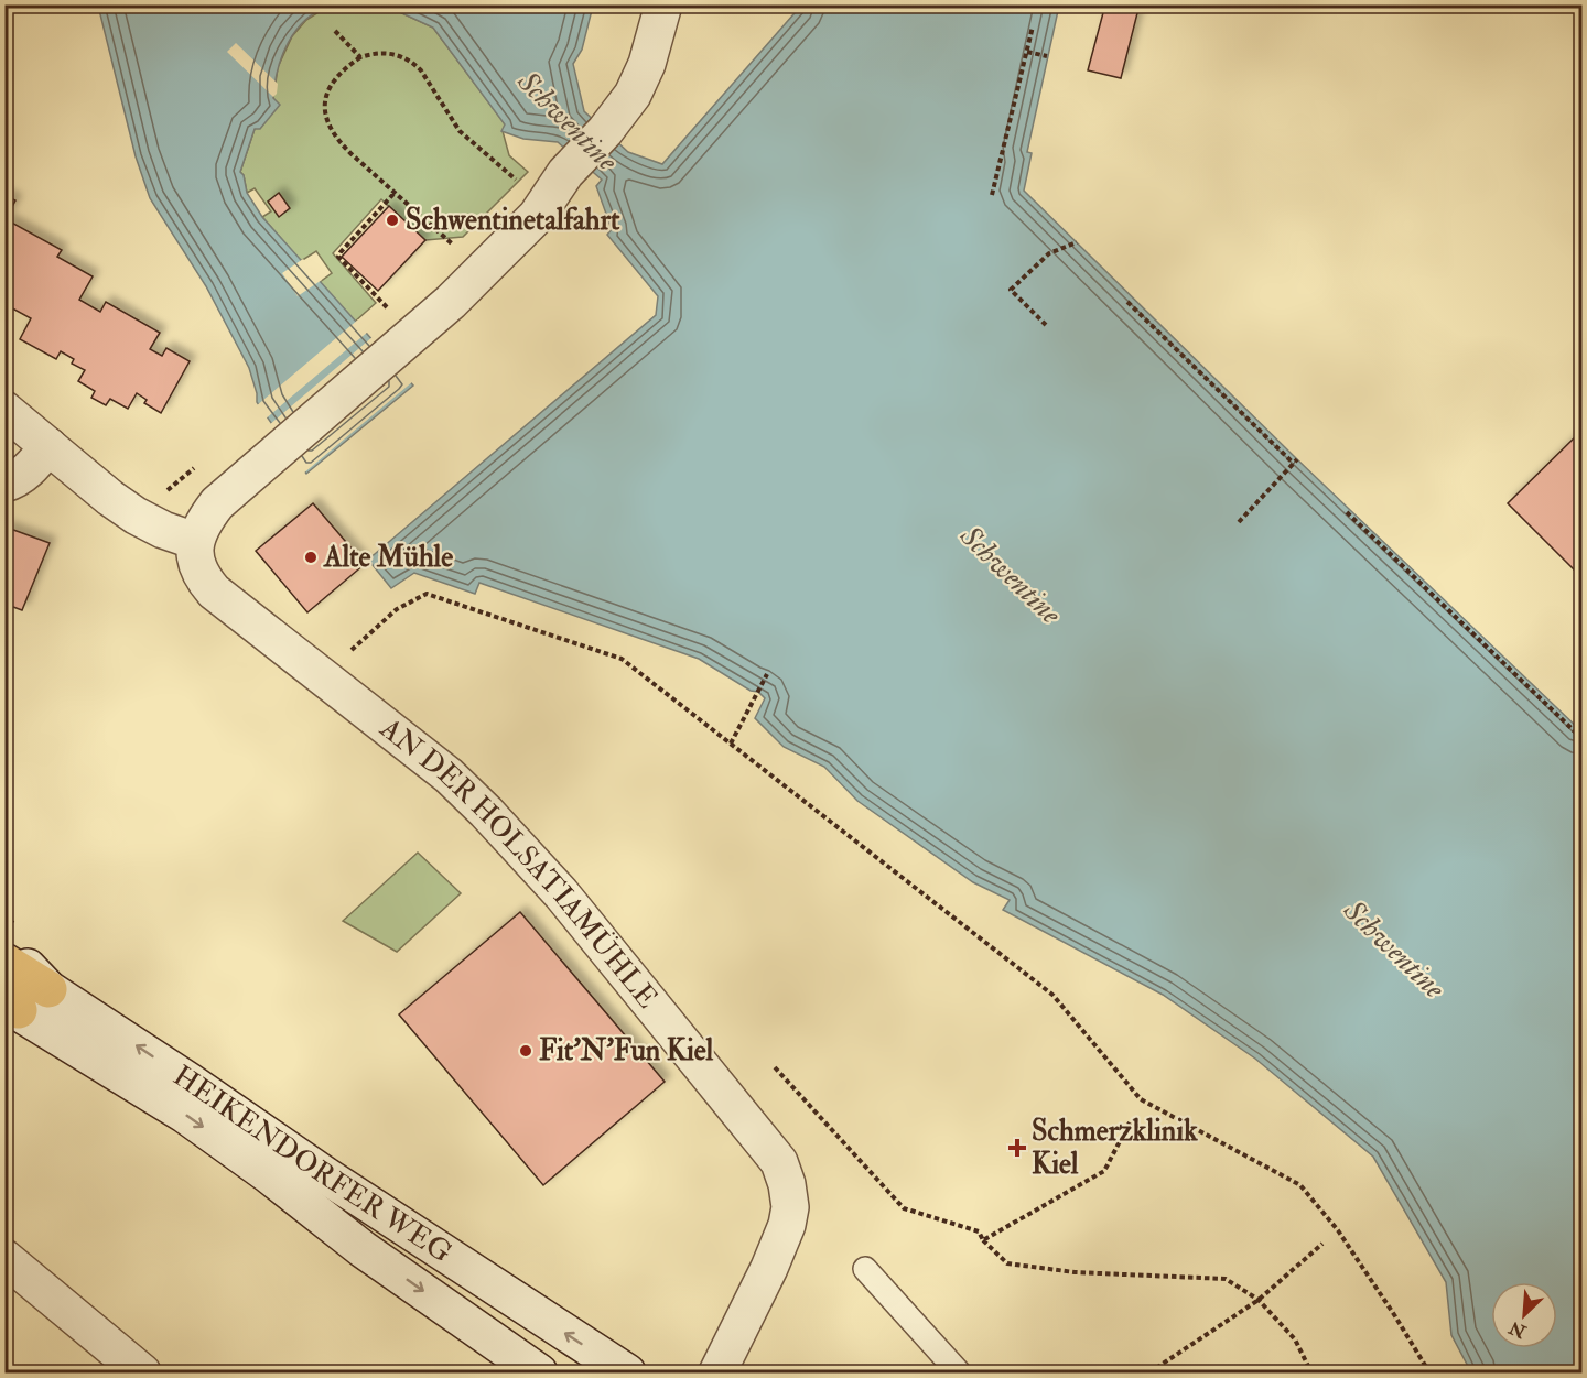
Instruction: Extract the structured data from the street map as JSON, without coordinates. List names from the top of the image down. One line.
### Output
{"streets":{"street":["AN DER HOLSATIAMÜHLE","HEIKENDORFER WEG"]},"water":["Schwentine"],"places":{"other":["Schwentinetalfahrt","Alte Mühle","Fit'N'Fun Kiel"],"health":["Schmerzklinik Kiel"]},"north":"bottom left"}
